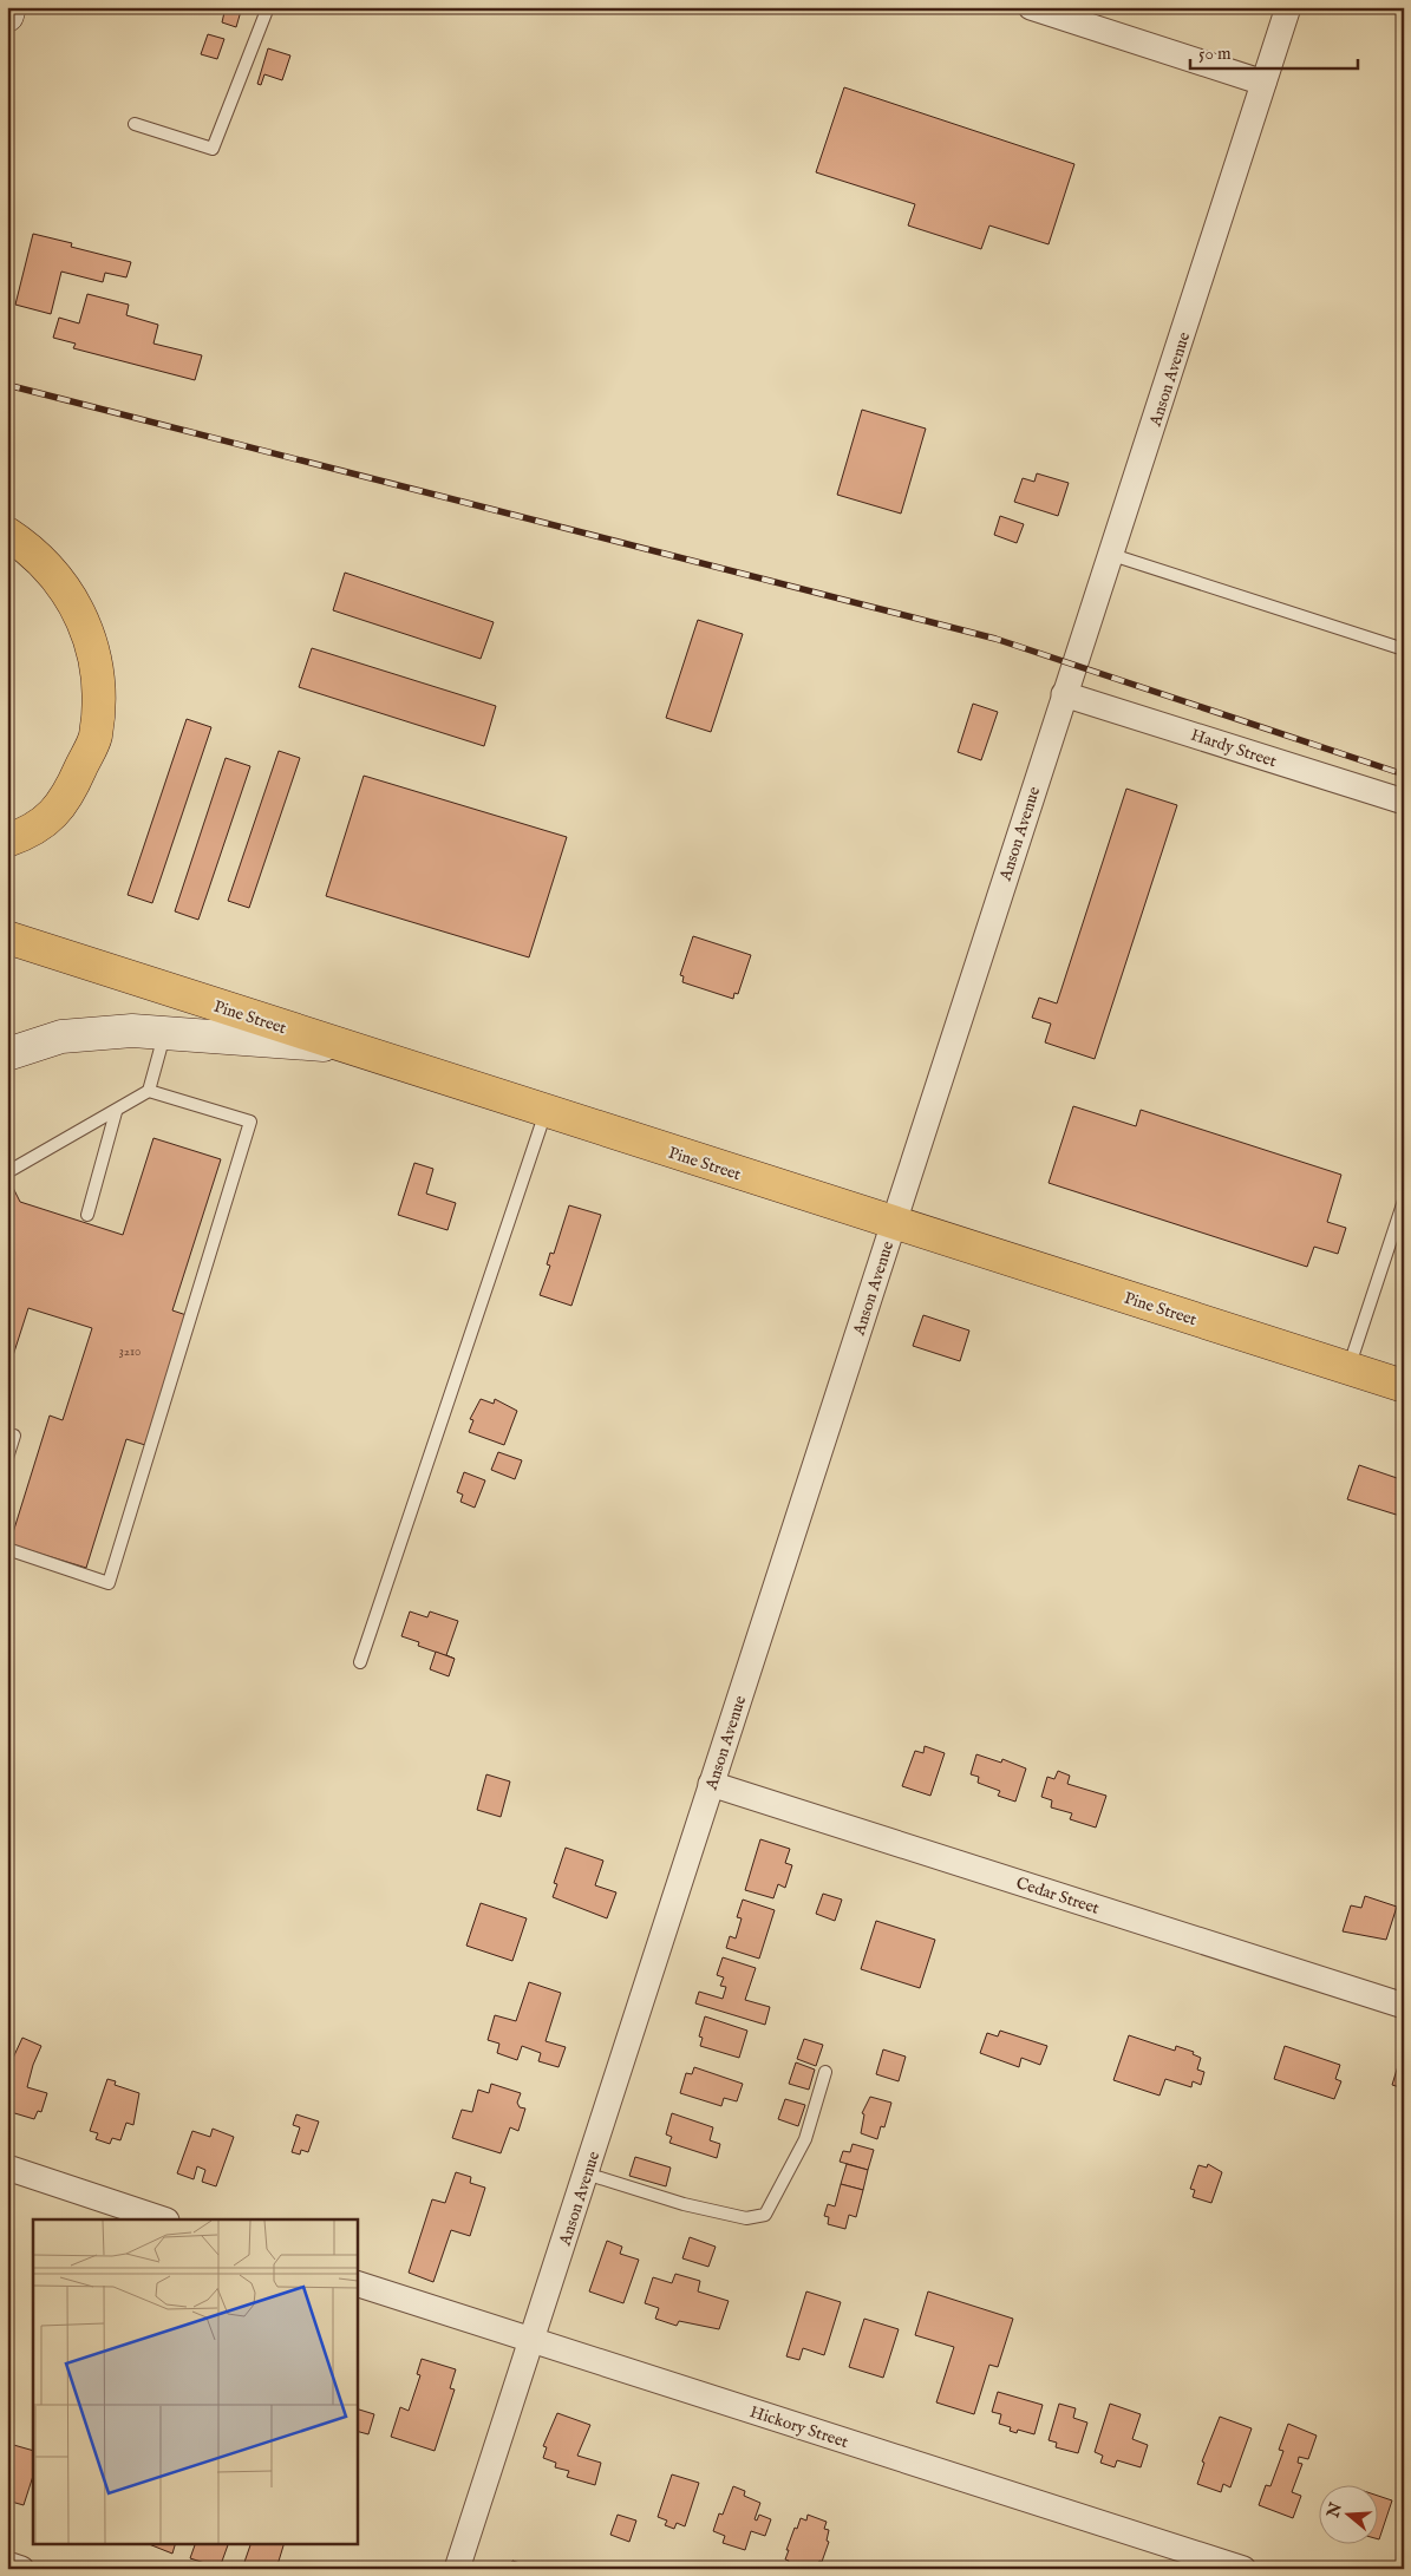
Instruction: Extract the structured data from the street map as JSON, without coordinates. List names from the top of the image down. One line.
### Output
{"streets":{"main road":["Pine Street"],"street":["Anson Avenue","Hardy Street","Cedar Street","Hickory Street"]},"crossings":[["Anson Avenue","Hardy Street"],["Anson Avenue","Pine Street"],["Anson Avenue","Cedar Street"],["Anson Avenue","Hickory Street"]],"house_numbers":["3210"],"scale_bar":"50 m","north":"left"}
